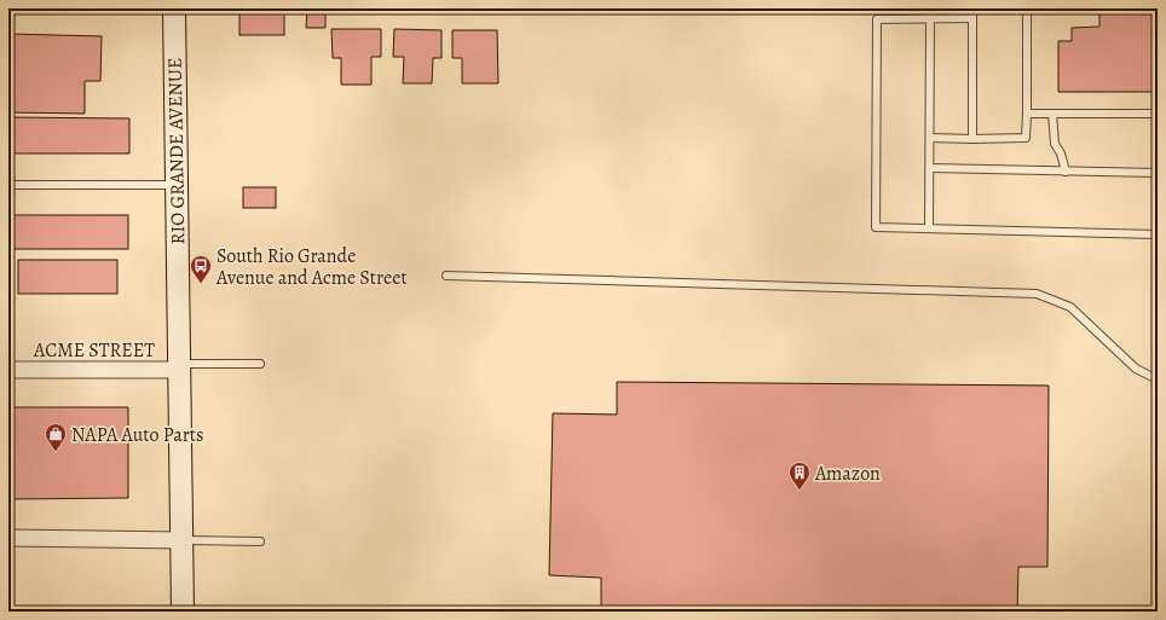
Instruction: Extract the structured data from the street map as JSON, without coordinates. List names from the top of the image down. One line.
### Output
{"streets":{"street":["RIO GRANDE AVENUE","ACME STREET"]},"crossings":[["RIO GRANDE AVENUE","ACME STREET"]],"places":{"bus stop":["South Rio Grande Avenue and Acme Street"],"shop":["NAPA Auto Parts"],"building":["Amazon"]}}
